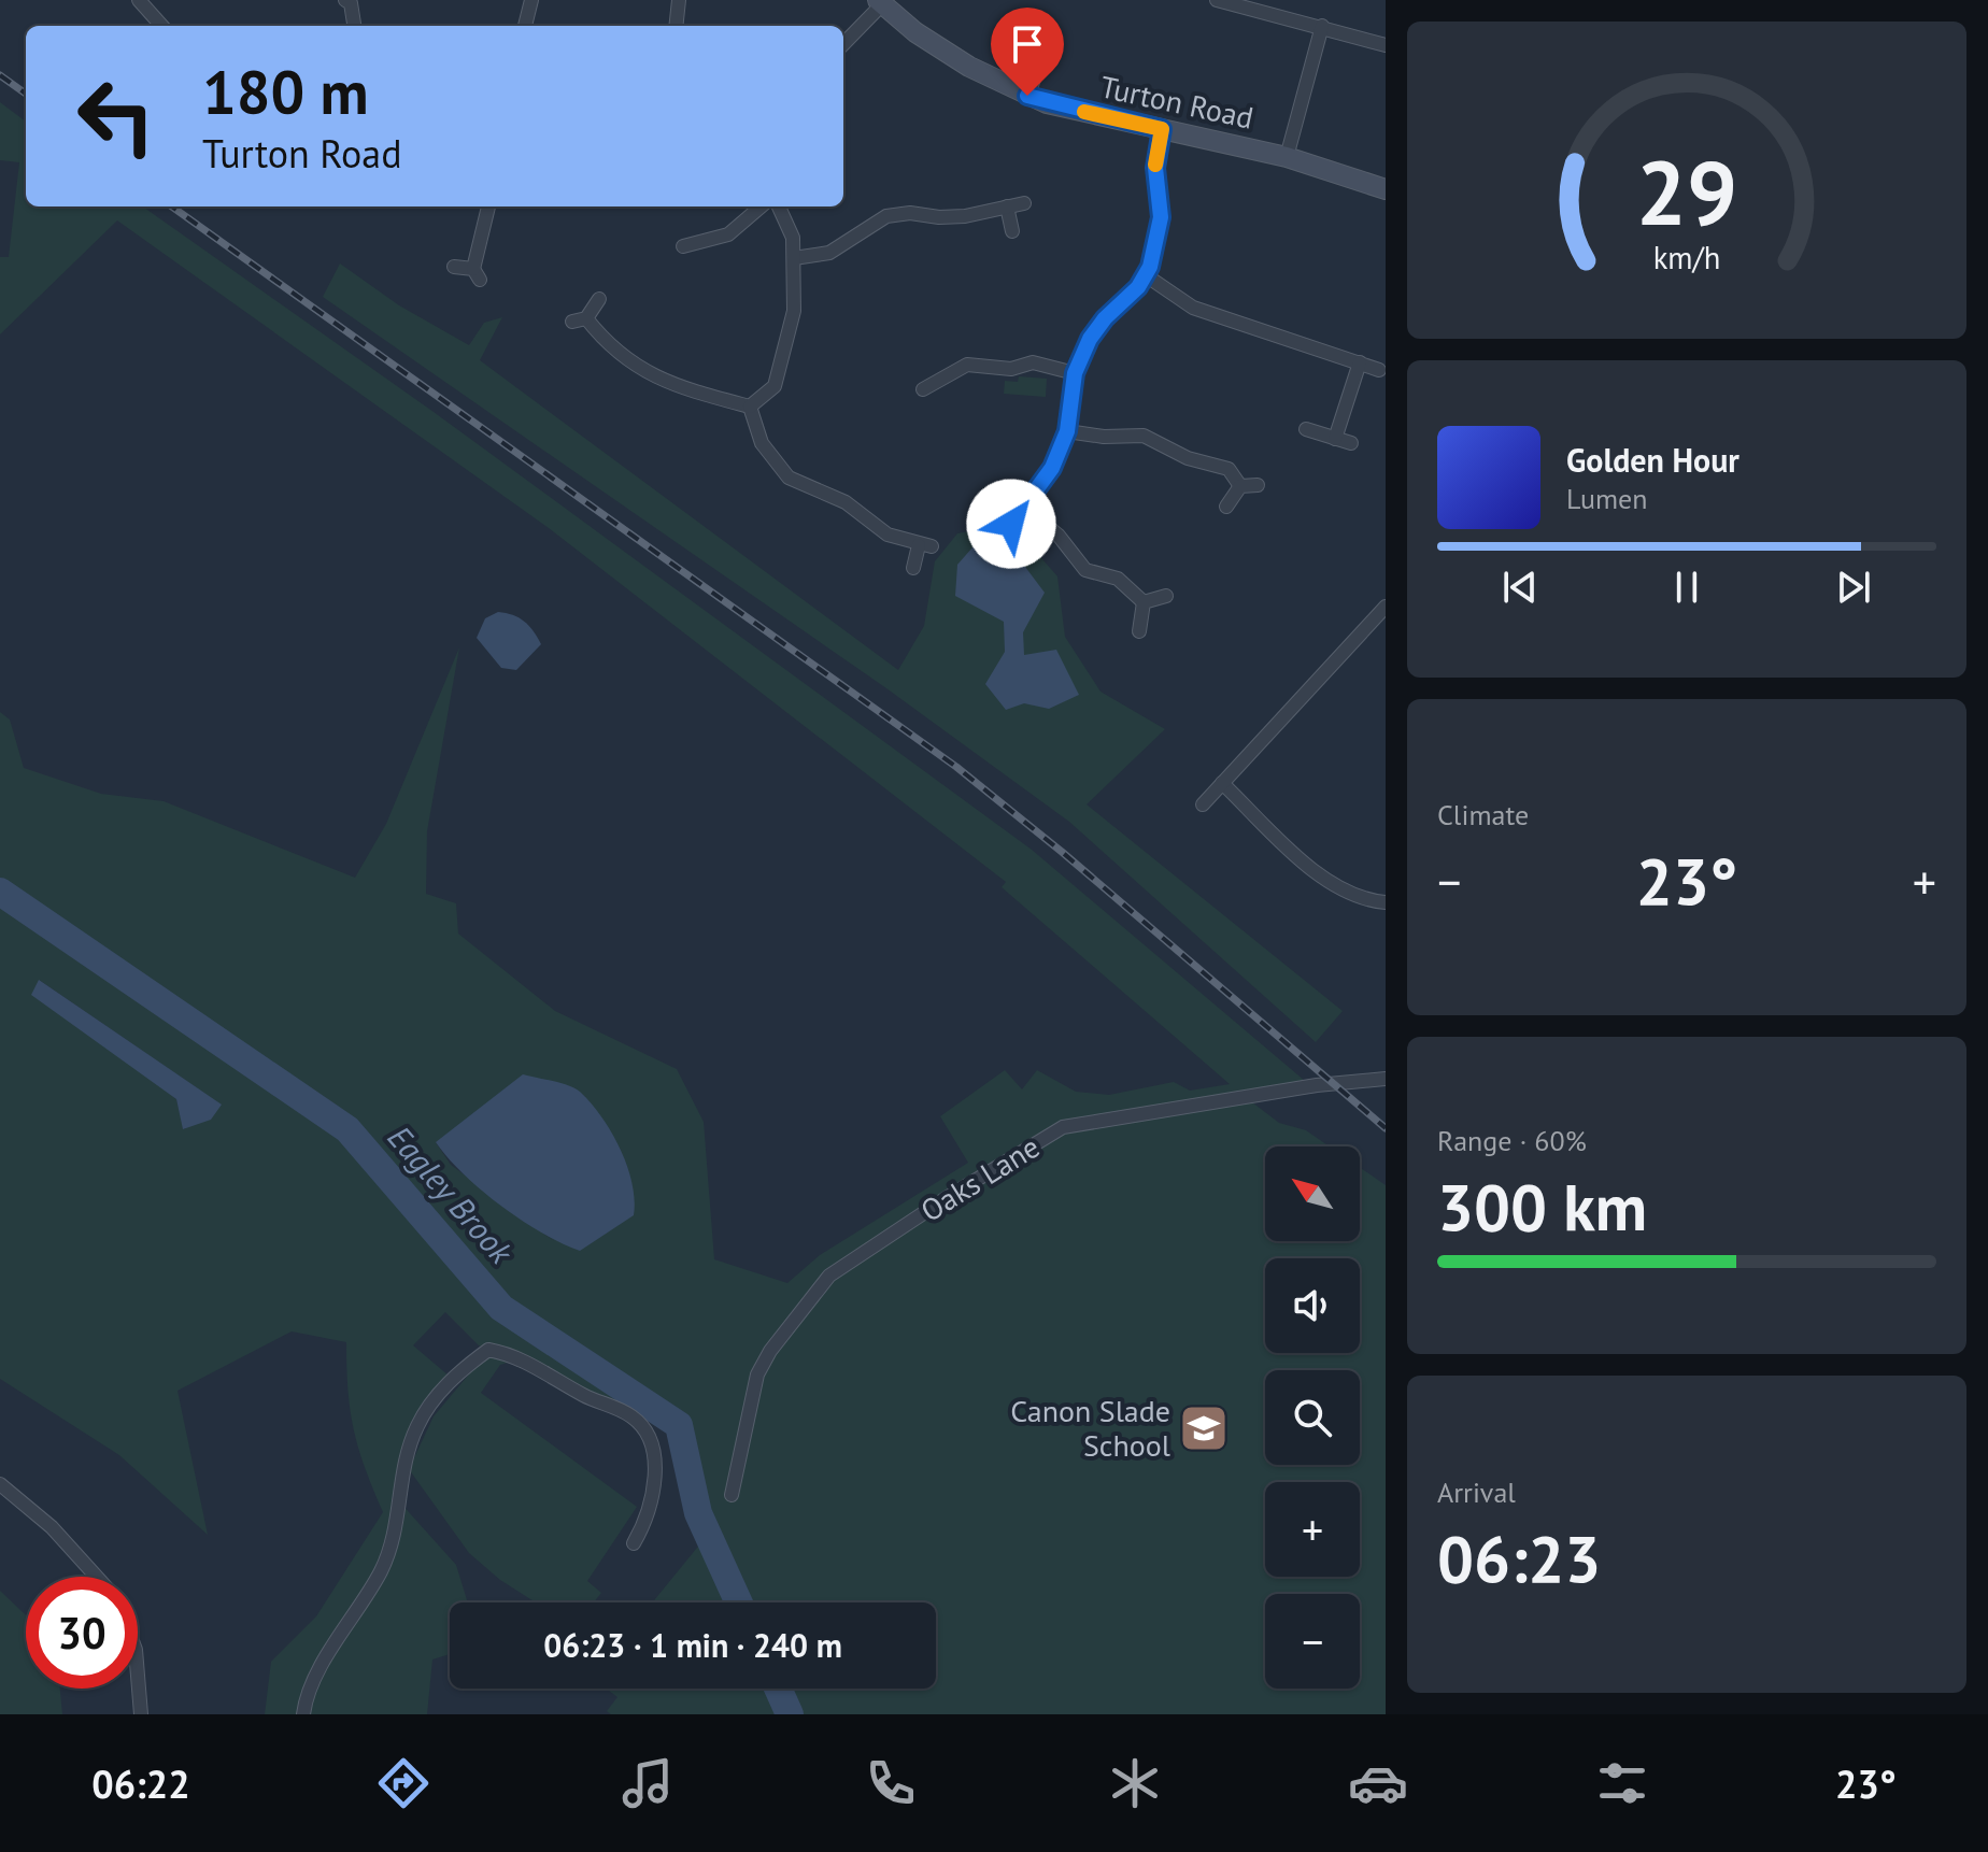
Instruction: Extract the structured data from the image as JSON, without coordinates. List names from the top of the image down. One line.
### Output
{"streets":{"main road":["Turton Road"],"street":["Oaks Lane"]},"water":["Eagley Brook"],"places":{"school or university":["Canon Slade School"]},"north":"top left","page":{"turn":["180 m","Turton Road"],"song":["Golden Hour","Lumen"],"tile":["Climate",["Range · 60%","300 km"],["Arrival","06:23"]],"heat":["−","23°","+"],"map_buttons":["+","−"],"limit":"30","trip":"06:23 · 1 min · 240 m","tabs":["06:22","23°"],"gauge":["29","km/h"]}}
